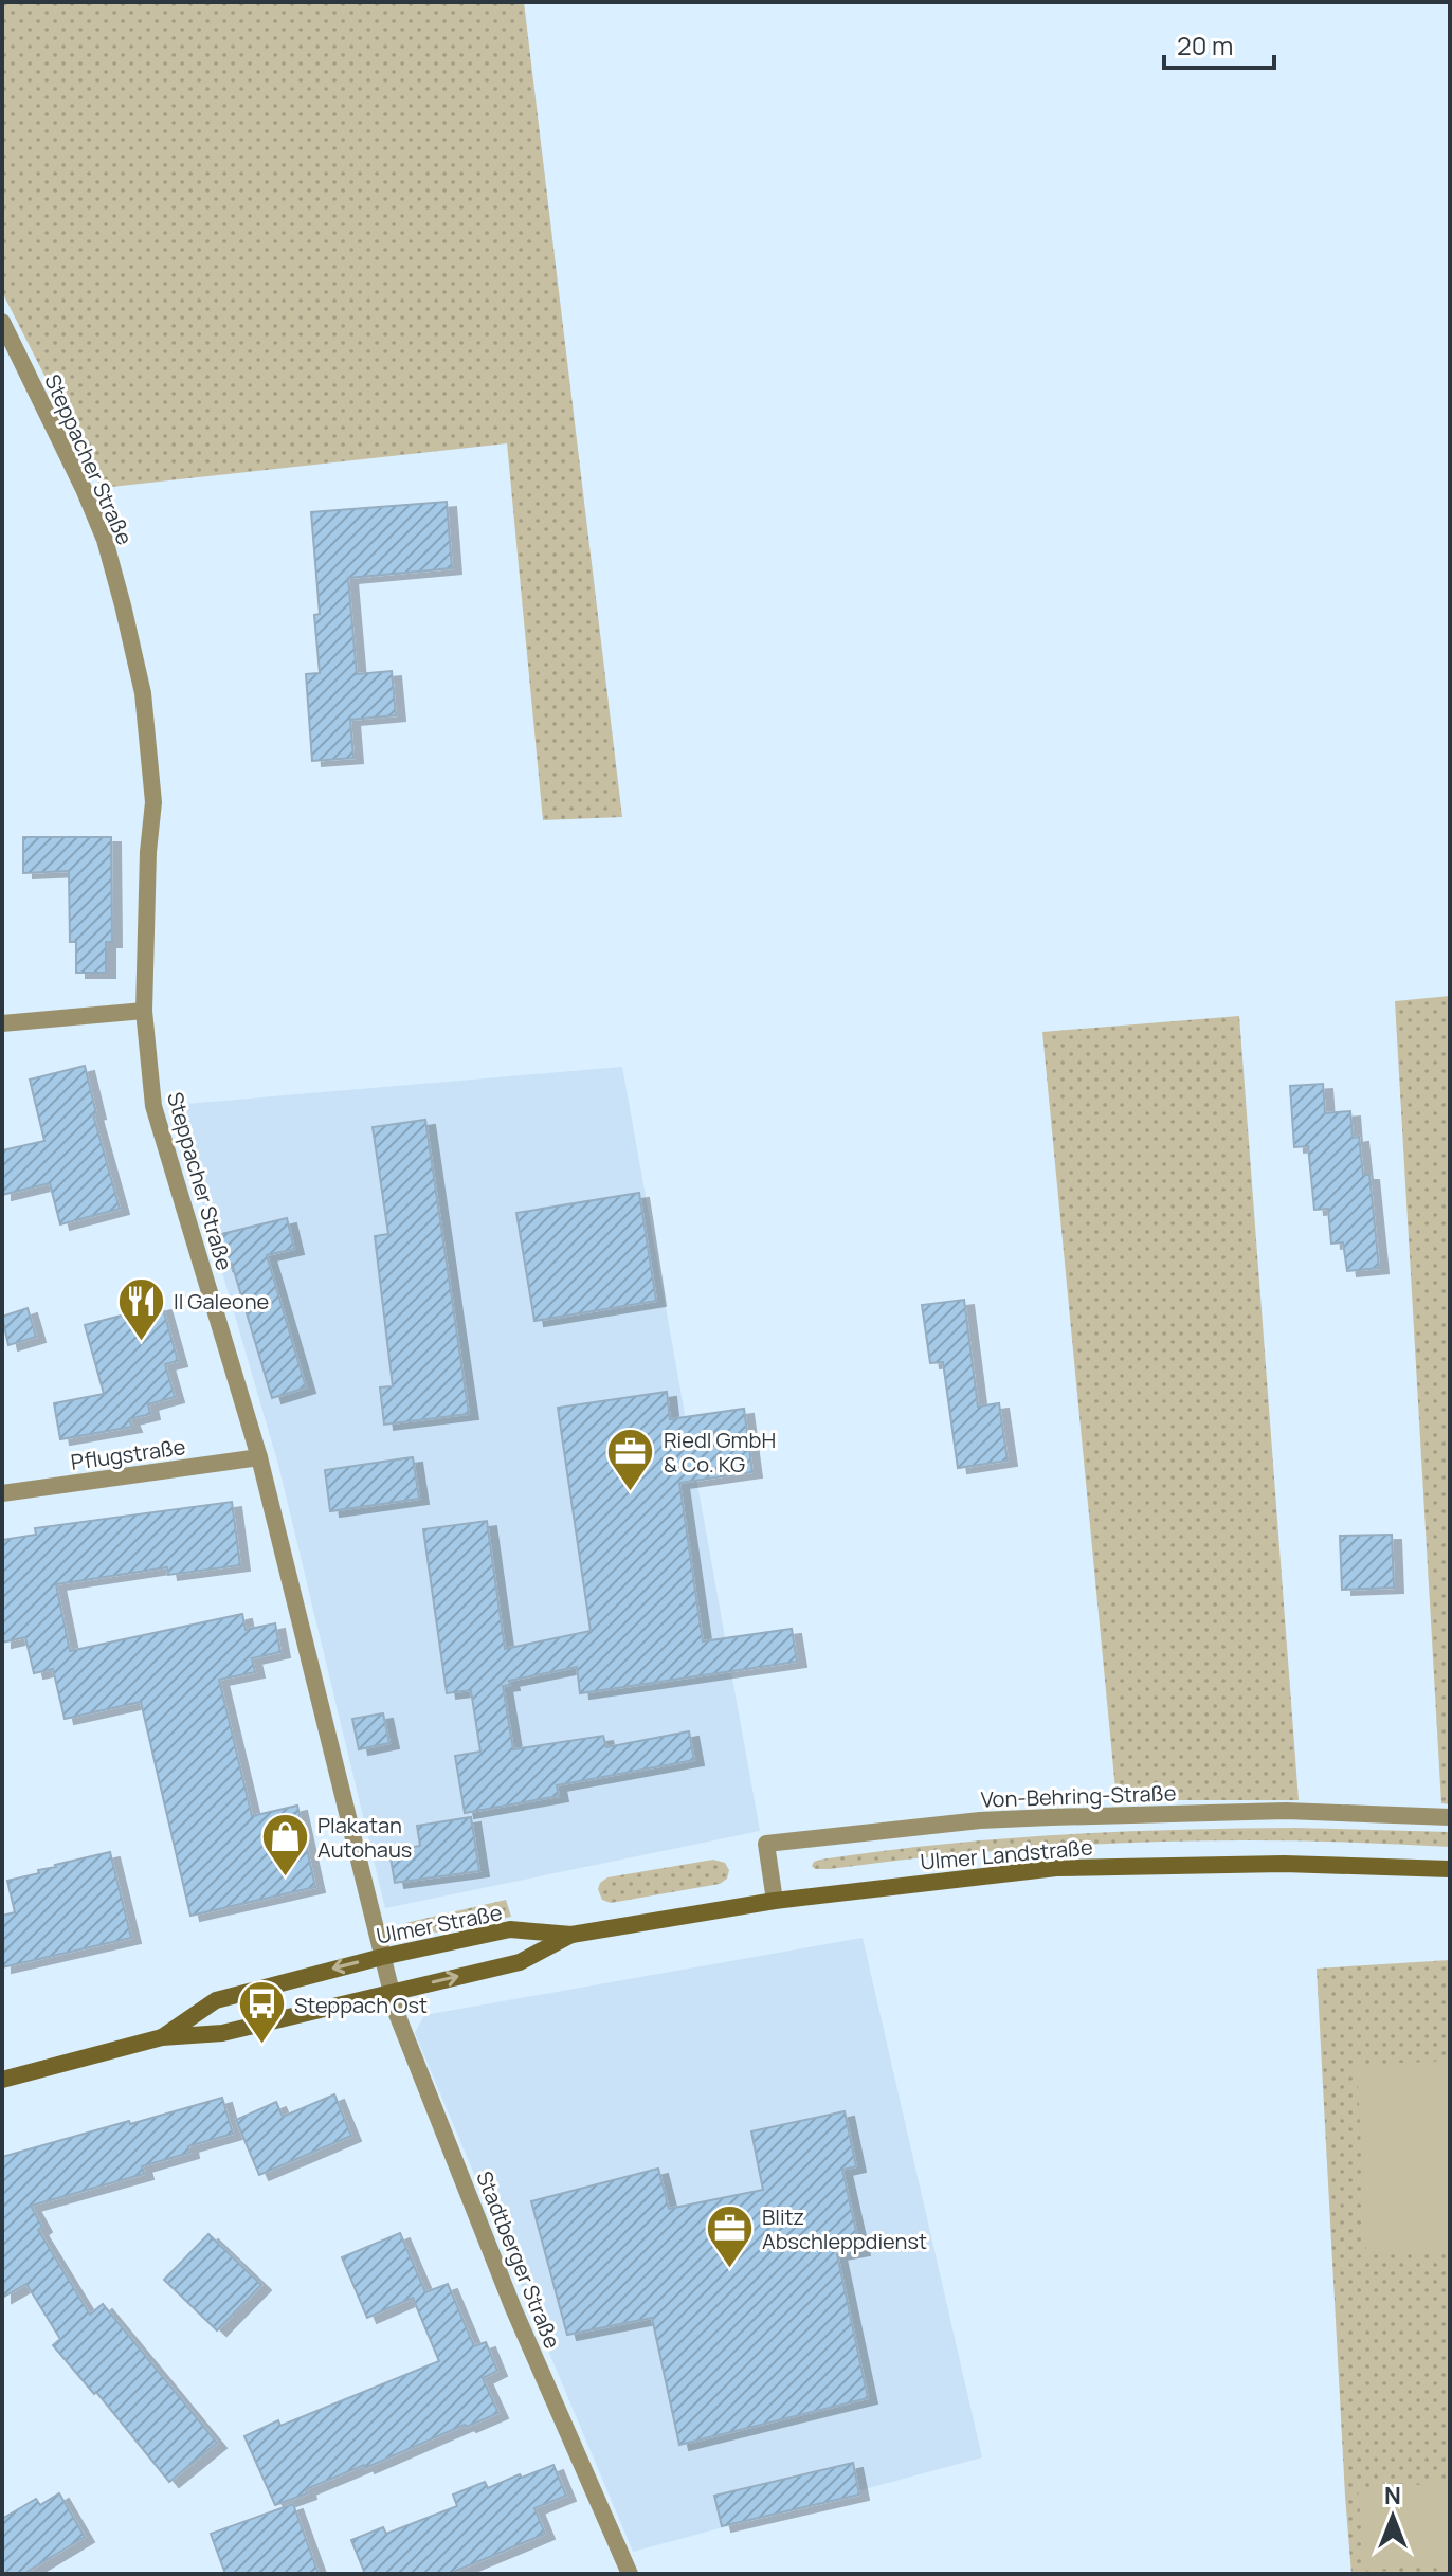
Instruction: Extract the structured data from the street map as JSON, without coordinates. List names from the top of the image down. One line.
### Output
{"streets":{"street":["Steppacher Straße","Pflugstraße","Von-Behring-Straße","Ulmer Landstraße","Ulmer Straße","Stadtberger Straße"]},"crossings":[["Steppacher Straße","Pflugstraße"],["Steppacher Straße","Ulmer Straße"],["Steppacher Straße","Stadtberger Straße"],["Von-Behring-Straße","Ulmer Landstraße"],["Ulmer Landstraße","Ulmer Straße"],["Ulmer Straße","Stadtberger Straße"]],"places":{"restaurant":["Il Galeone"],"office":["Riedl GmbH & Co. KG","Blitz Abschleppdienst"],"shop":["Plakatan Autohaus"],"bus stop":["Steppach Ost"]},"scale_bar":"20 m","north":"top"}
